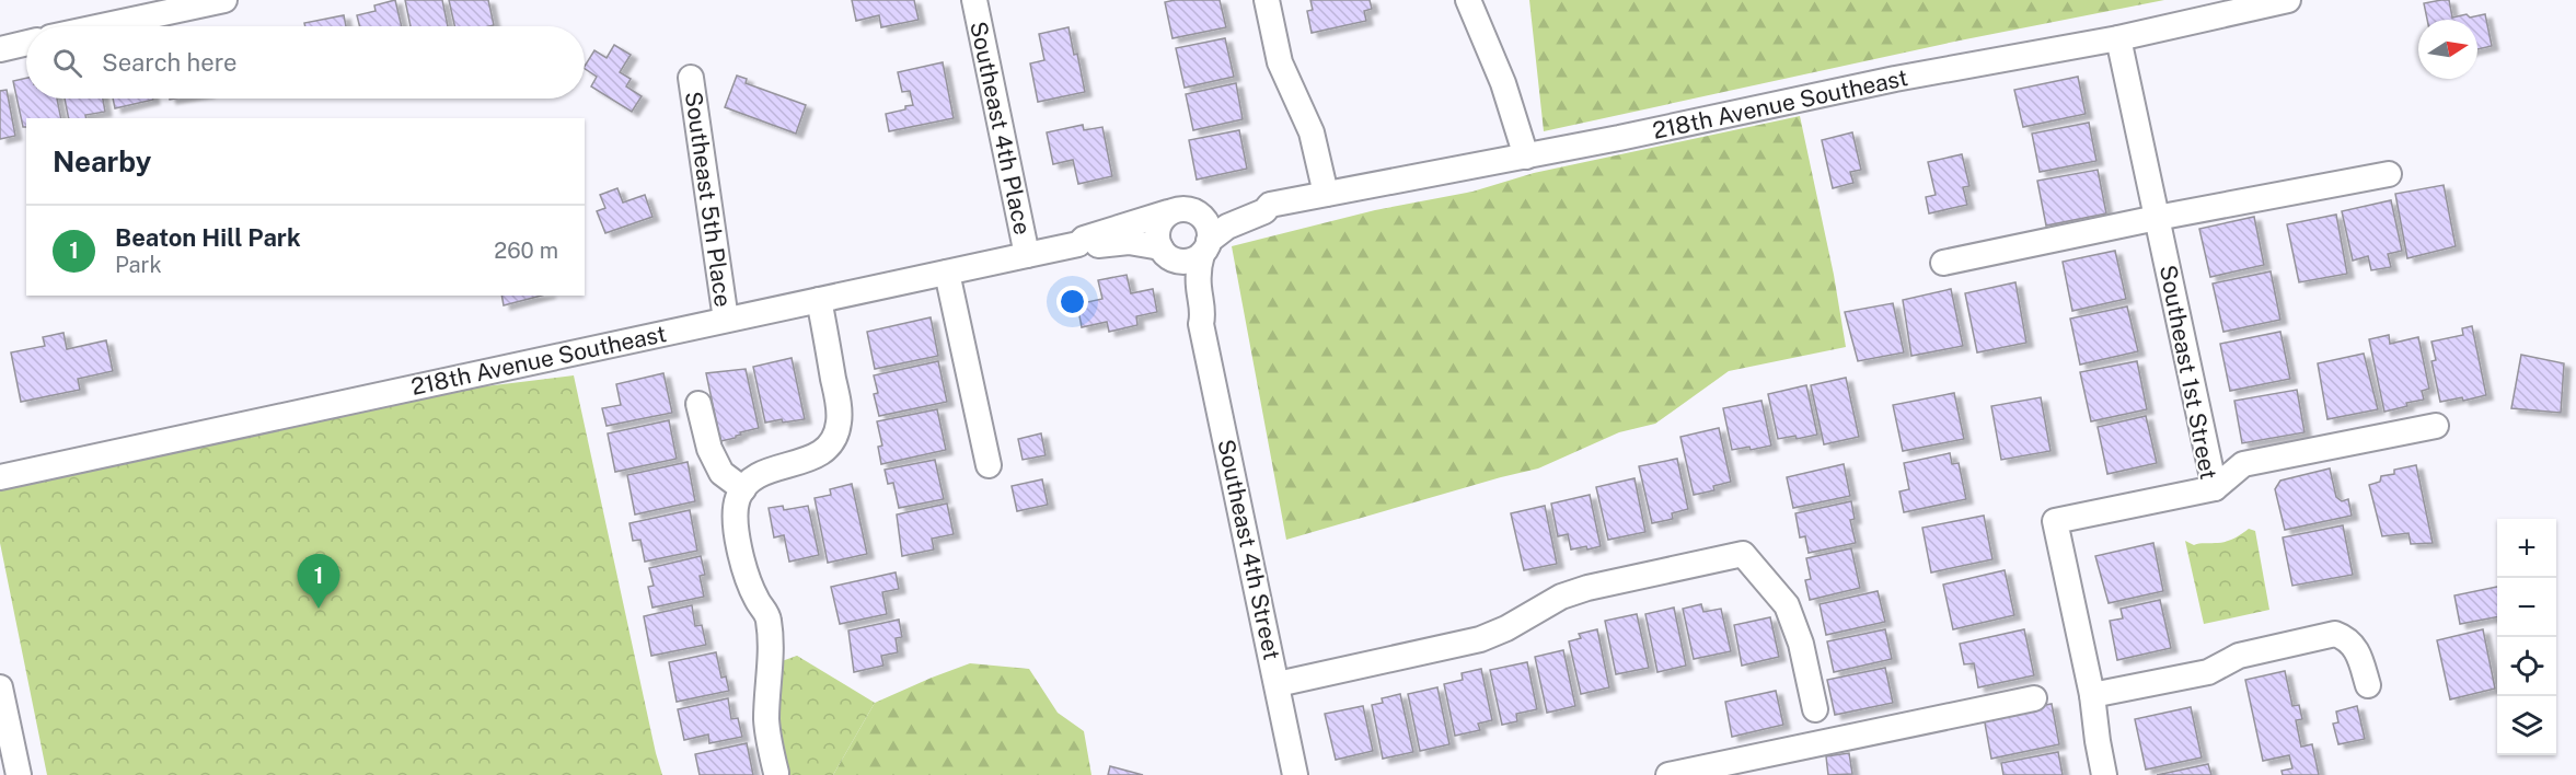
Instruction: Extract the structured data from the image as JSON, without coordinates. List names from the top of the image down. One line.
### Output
{"streets":{"street":["218th Avenue Southeast","Southeast 4th Place","Southeast 5th Place","Southeast 1st Street","Southeast 4th Street"]},"crossings":[["218th Avenue Southeast","Southeast 4th Place"],["218th Avenue Southeast","Southeast 5th Place"],["218th Avenue Southeast","Southeast 1st Street"],["218th Avenue Southeast","Southeast 4th Street"]],"north":"right","page":{"search":"Search here","heading":"Nearby","list":[{"mark":"1","name":"Beaton Hill Park","note":"Park","value":"260 m"}],"map_buttons":["+","−"],"pins":"1"}}
